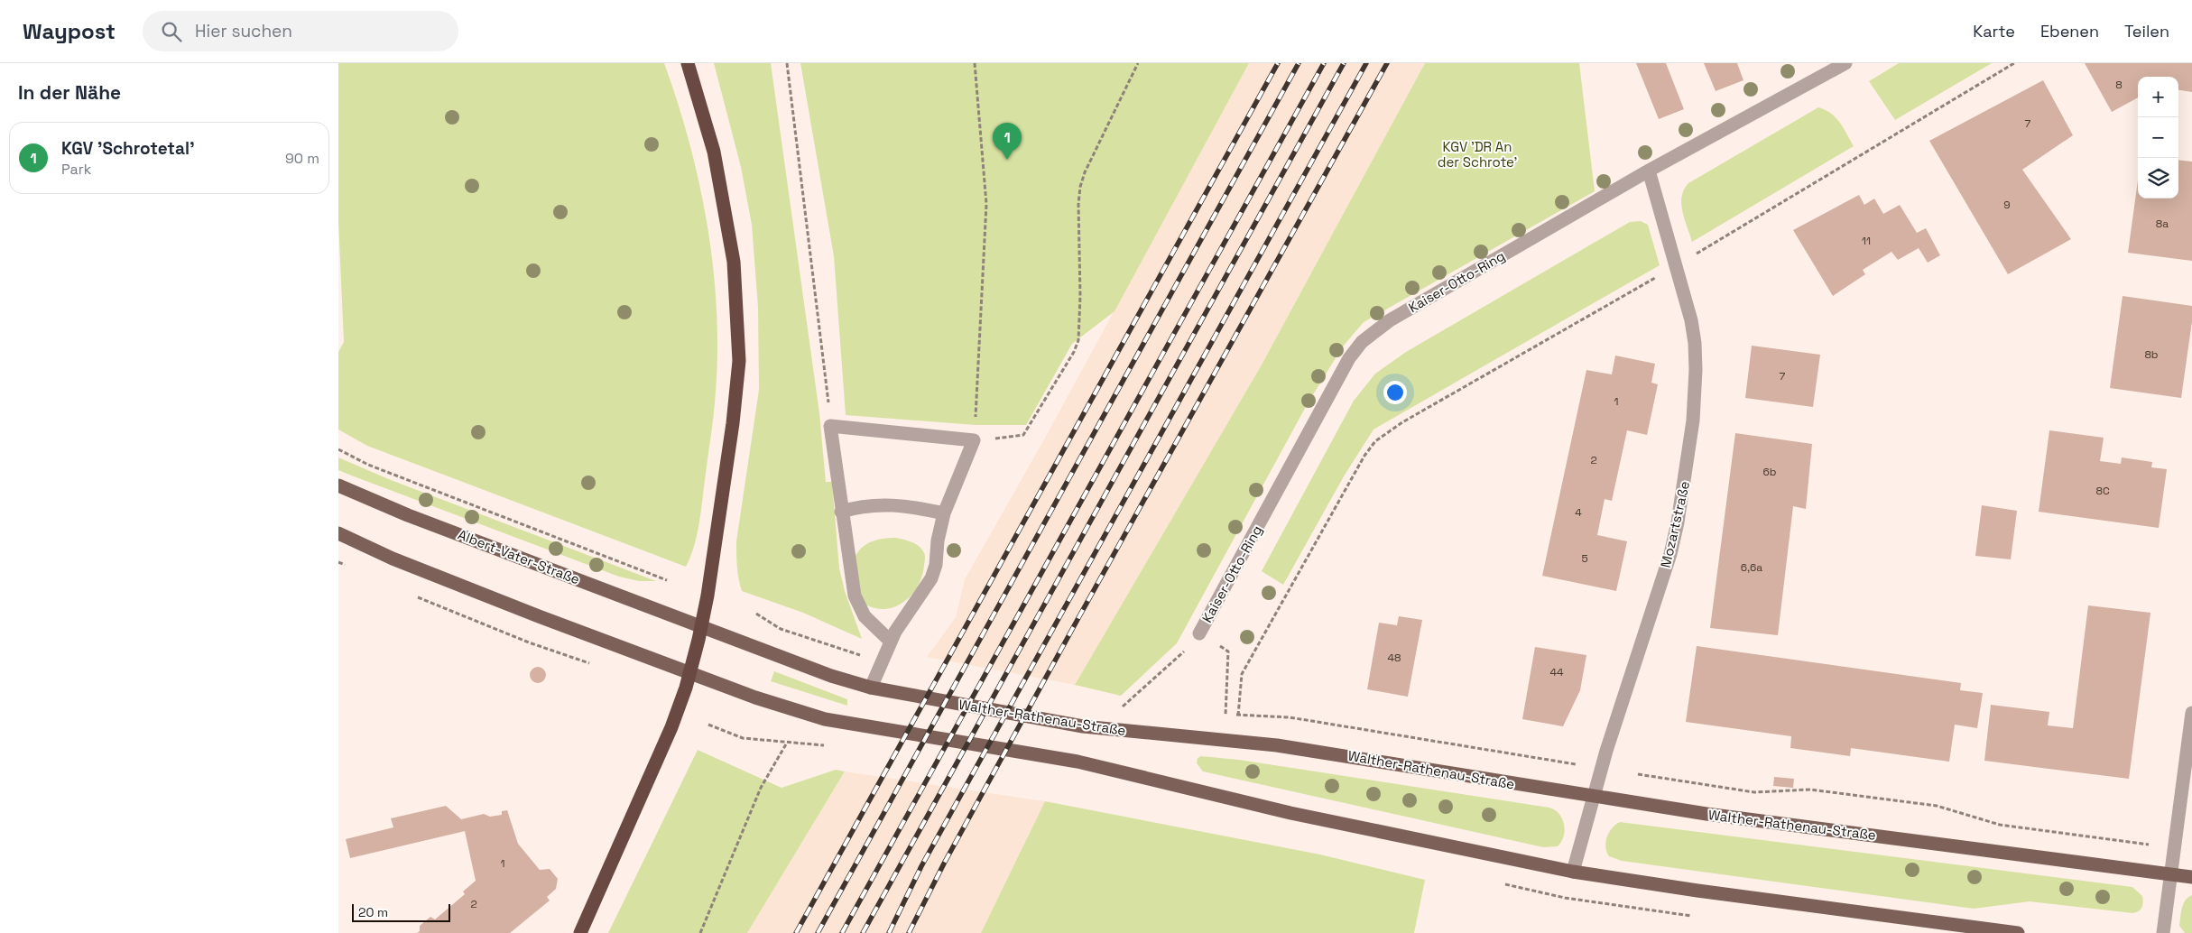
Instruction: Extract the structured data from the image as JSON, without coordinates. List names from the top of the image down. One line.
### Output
{"streets":{"main road":["Albert-Vater-Straße","Walther-Rathenau-Straße"],"street":["Kaiser-Otto-Ring","Mozartstraße"]},"crossings":[["Kaiser-Otto-Ring","Mozartstraße"],["Kaiser-Otto-Ring","Walther-Rathenau-Straße"],["Mozartstraße","Walther-Rathenau-Straße"],["Albert-Vater-Straße","Walther-Rathenau-Straße"]],"parks":["KGV 'DR An der Schrote'"],"house_numbers":["8","7","9","8a","11","8b","7","1","2","6b","8C","4","5","6,6a","48","44","1","2"],"scale_bar":"20 m","page":{"header":"Waypost","search":"Hier suchen","nav":["Karte","Ebenen","Teilen"],"heading":"In der Nähe","map_buttons":["+","−"],"list":[{"mark":"1","name":"KGV 'Schrotetal'","note":"Park","value":"90 m"}],"pins":"1","scale":"20 m"}}
